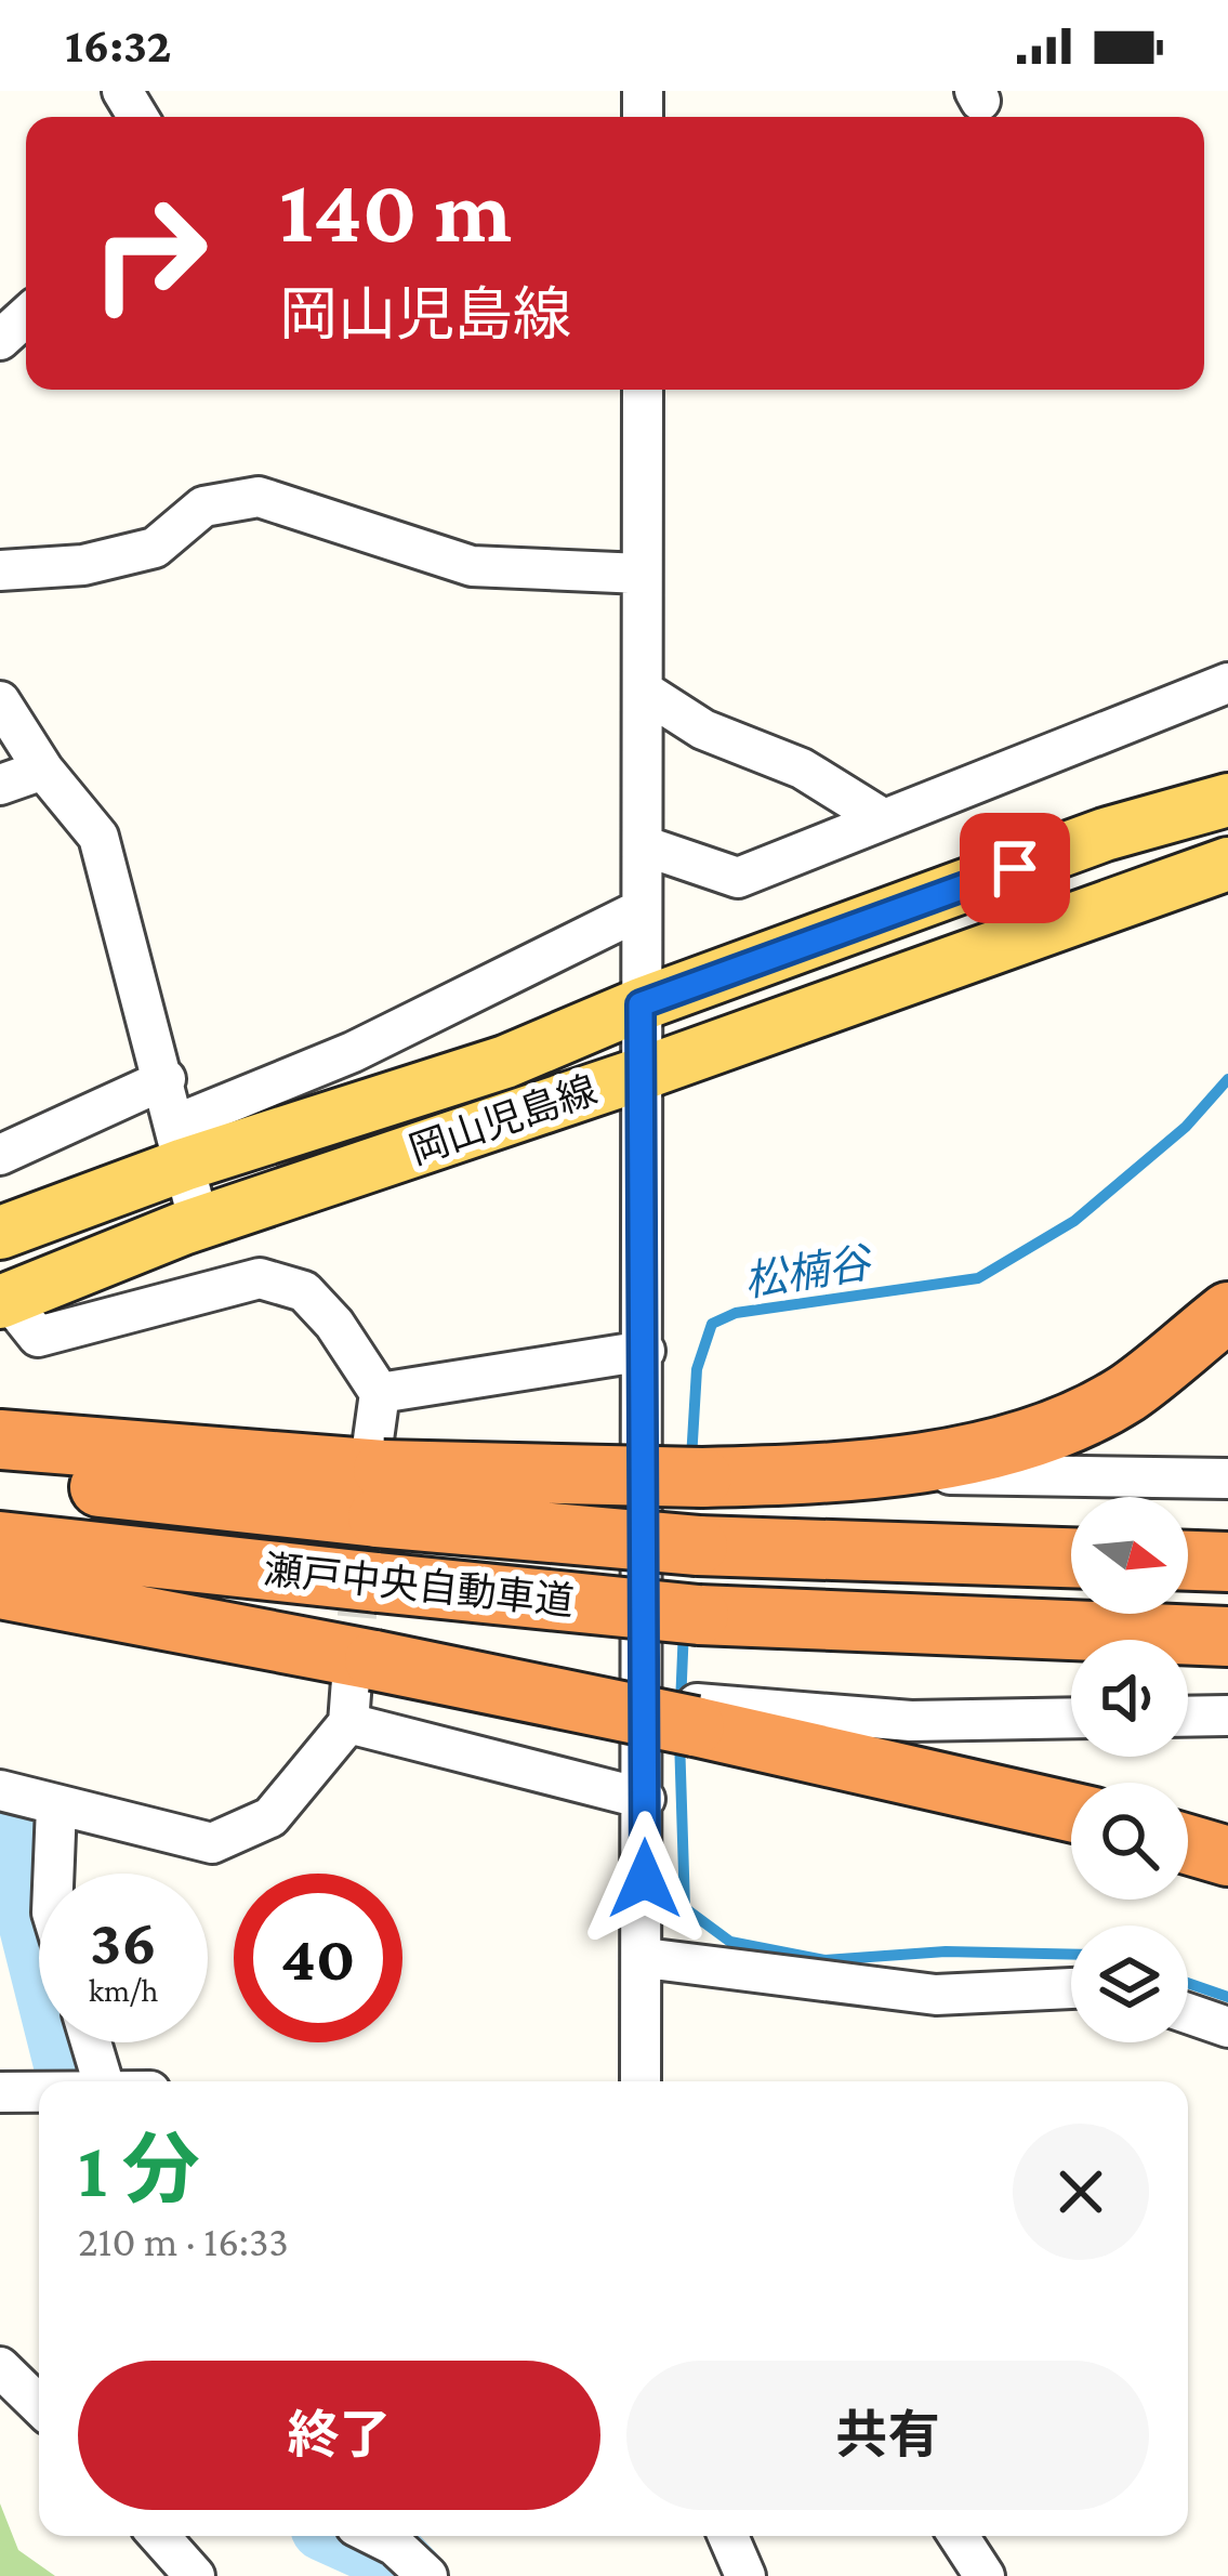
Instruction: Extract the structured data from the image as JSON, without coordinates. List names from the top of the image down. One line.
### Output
{"streets":{"highway":["瀬戸中央自動車道"],"main road":["岡山児島線"]},"water":["松楠谷"],"north":"right","page":{"status":"16:32","turn":["140 m","岡山児島線"],"speed":"36 km/h","limit":"40","heading":["1 分","210 m · 16:33"],"buttons":["終了","共有"]}}
